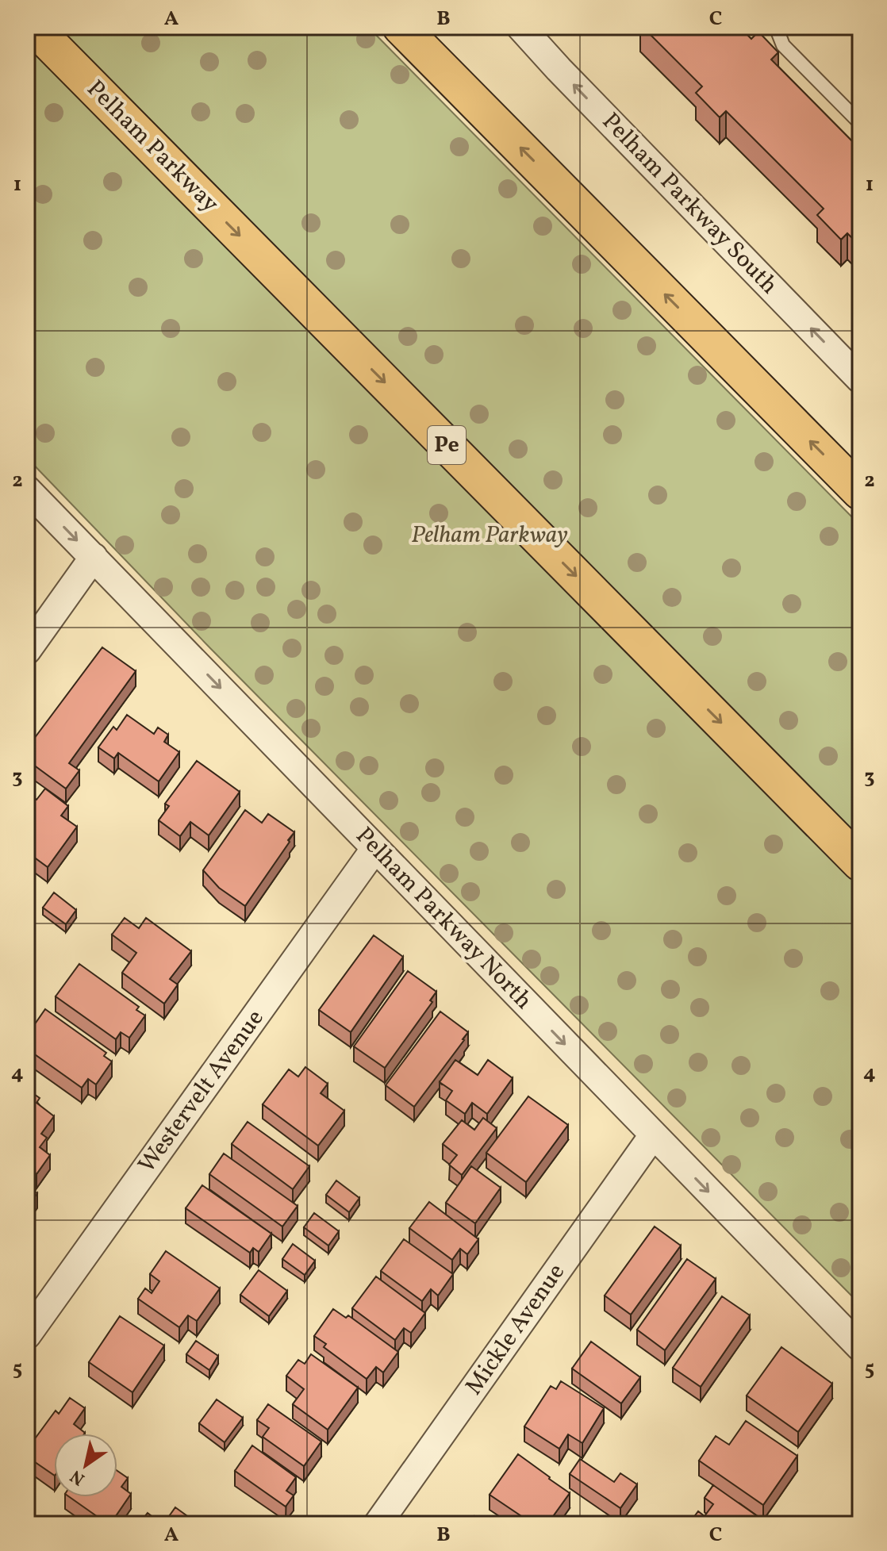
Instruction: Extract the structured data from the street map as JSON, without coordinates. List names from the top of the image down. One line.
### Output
{"streets":{"main road":["Pelham Parkway","Pe"],"street":["Pelham Parkway South","Pelham Parkway North","Westervelt Avenue","Mickle Avenue"]},"crossings":[["Pelham Parkway North","Westervelt Avenue"],["Pelham Parkway North","Mickle Avenue"]],"one_way":["Pelham Parkway South","Pelham Parkway North"],"parks":["Pelham Parkway"],"north":"bottom left","grid":{"columns":["A","B","C"],"rows":["1","2","3","4","5"]}}
